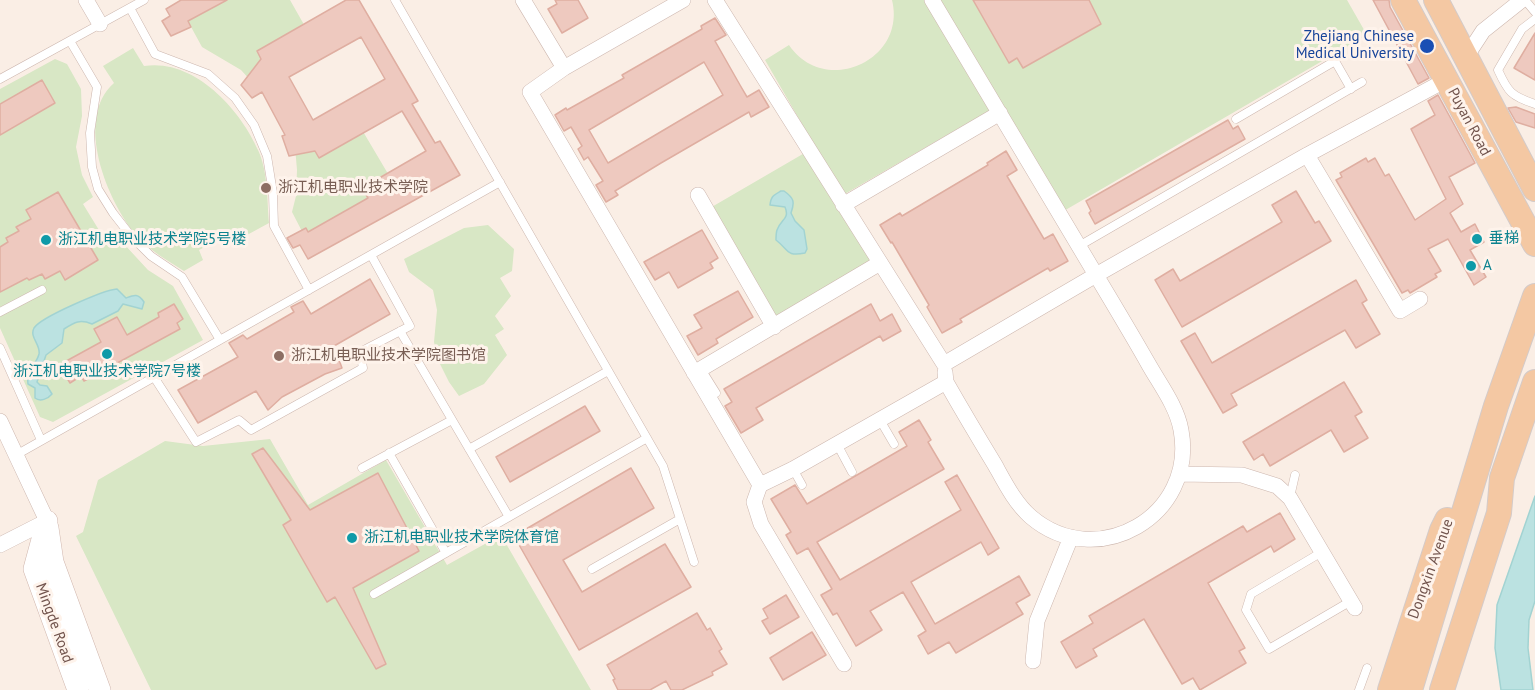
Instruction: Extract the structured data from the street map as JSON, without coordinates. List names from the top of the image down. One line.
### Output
{"streets":{"main road":["Puyan Road","Dongxin Avenue"],"street":["Mingde Road"]},"places":["Zhejiang Chinese Medical University","浙江机电职业技术学院","垂梯","浙江机电职业技术学院5号楼","A","浙江机电职业技术学院7号楼","浙江机电职业技术学院图书馆","浙江机电职业技术学院体育馆"]}
